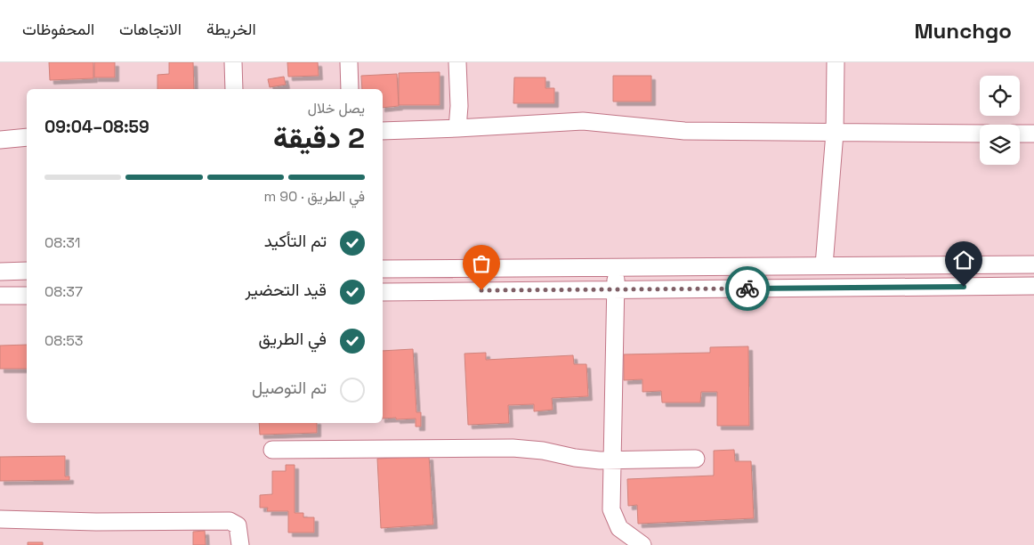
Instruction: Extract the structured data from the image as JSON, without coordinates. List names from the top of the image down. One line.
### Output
{"page":{"header":"Munchgo","nav":["الخريطة","الاتجاهات","المحفوظات"],"heading":["2 دقيقة","يصل خلال","08:59–09:04"],"bar":"في الطريق · 90 m","list":[["تم التأكيد","08:31"],["قيد التحضير","08:37"],["في الطريق","08:53"],"تم التوصيل"]}}
